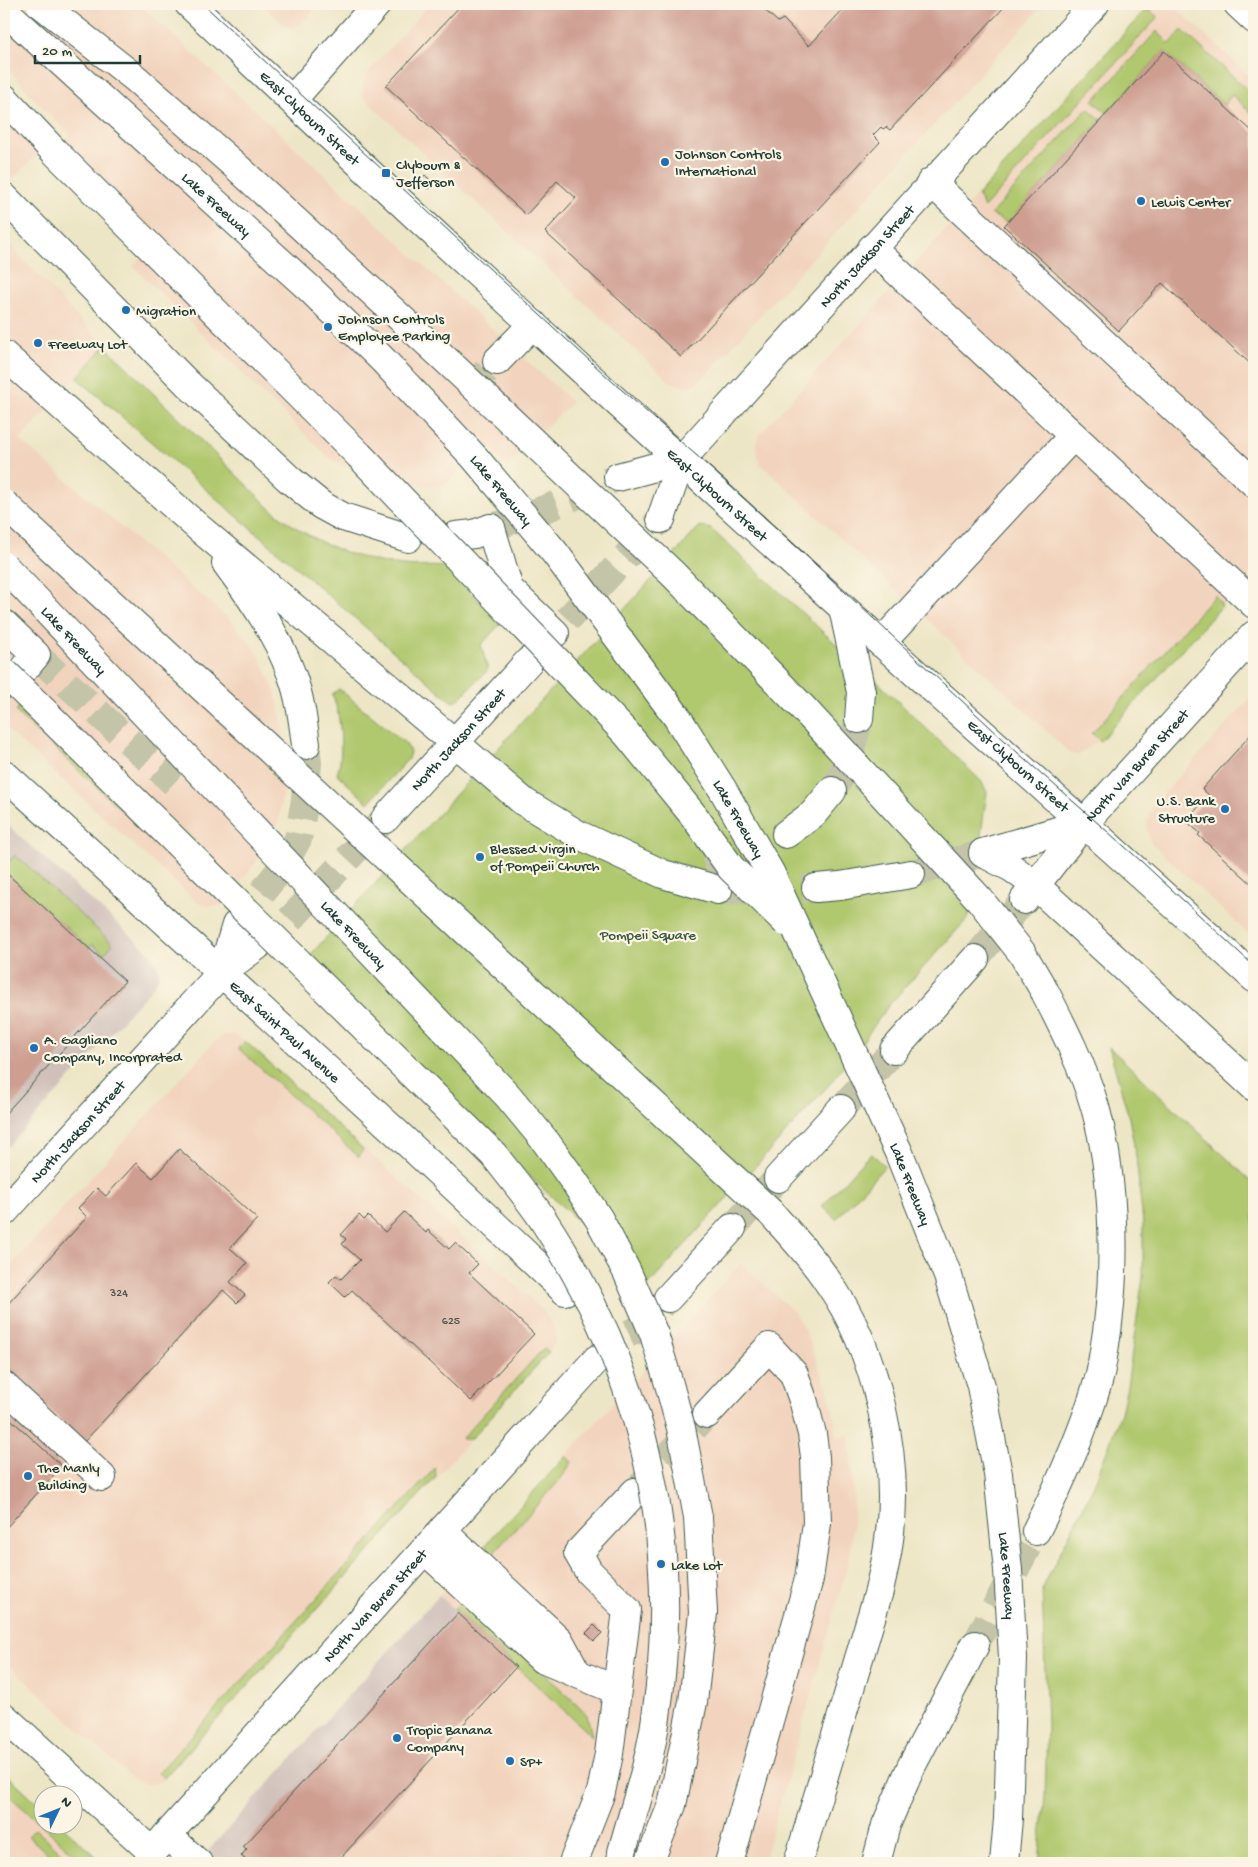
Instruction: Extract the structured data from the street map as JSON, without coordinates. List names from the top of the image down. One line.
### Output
{"streets":{"main road":["East Clybourn Street","Lake Freeway","North Jackson Street","North Van Buren Street","East Saint Paul Avenue"]},"crossings":[["East Clybourn Street","North Jackson Street"],["East Clybourn Street","North Van Buren Street"],["North Jackson Street","East Saint Paul Avenue"]],"parks":["Pompeii Square"],"places":{"other":["Johnson Controls International","Lewis Center","Migration","Johnson Controls Employee Parking","Freeway Lot","U.S. Bank Structure","Blessed Virgin of Pompeii Church","A. Gagliano Company, Incorprated","The Manly Building","Lake Lot","Tropic Banana Company","SP+"],"transit":["Clybourn & Jefferson"]},"house_numbers":["324","625"],"scale_bar":"20 m","north":"top right"}
